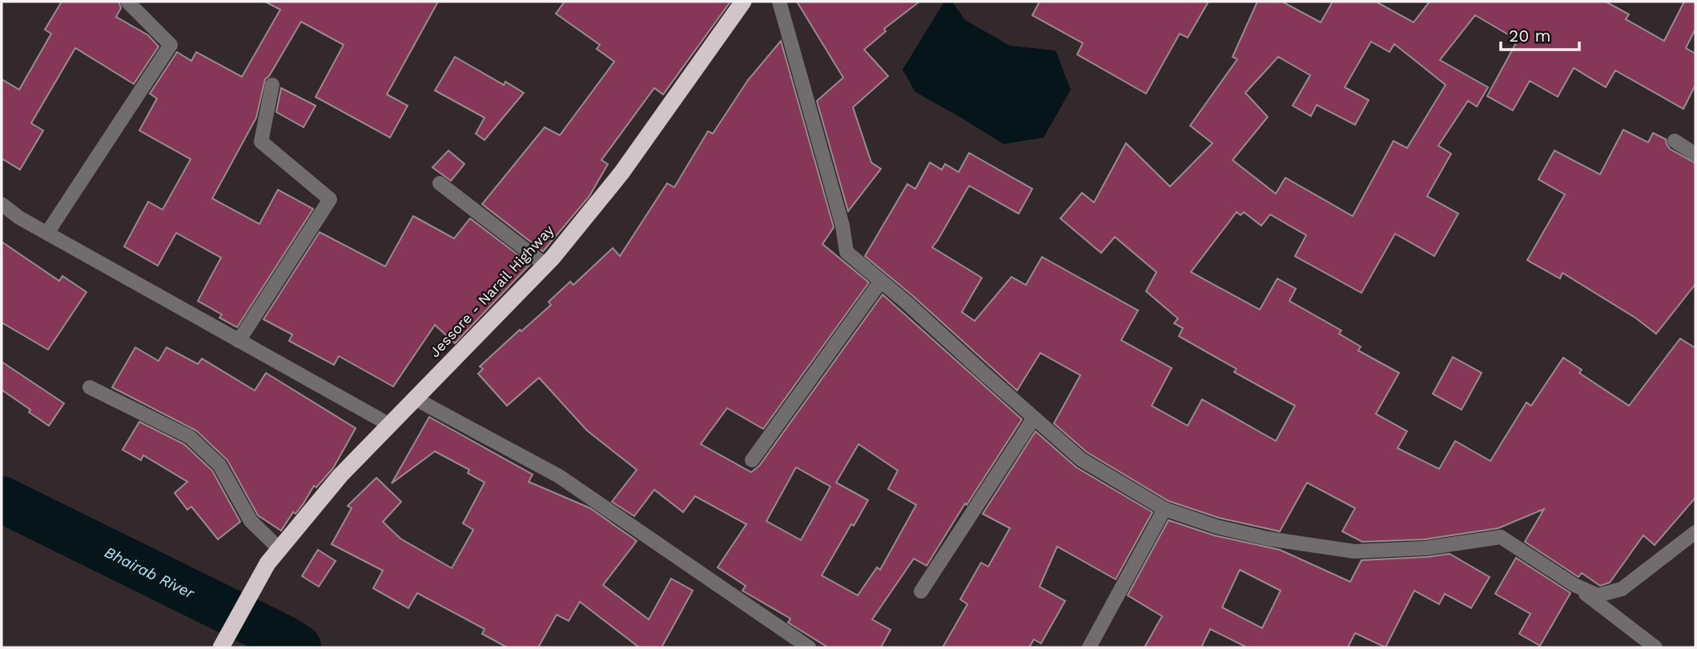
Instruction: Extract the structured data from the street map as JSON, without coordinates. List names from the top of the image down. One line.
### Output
{"streets":{"highway":["Jessore - Narail Highway"]},"water":["Bhairab River"],"scale_bar":"20 m"}
